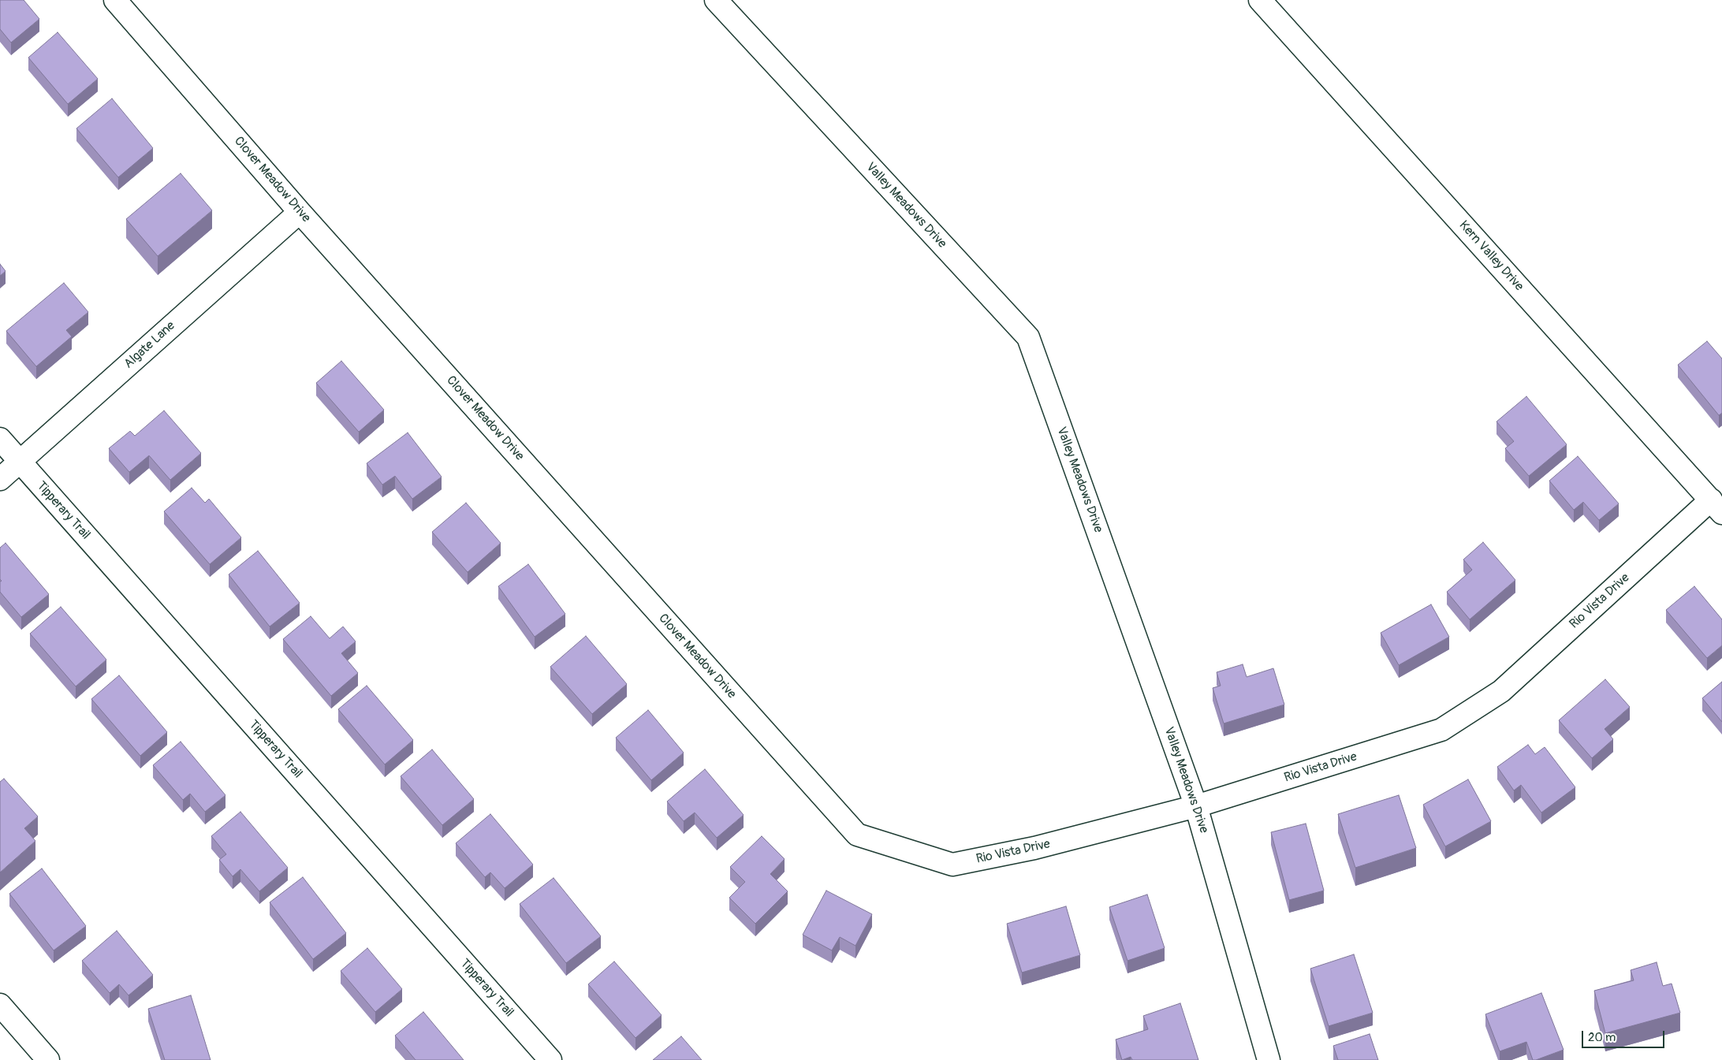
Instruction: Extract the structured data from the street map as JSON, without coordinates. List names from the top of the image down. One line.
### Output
{"streets":{"street":["Clover Meadow Drive","Valley Meadows Drive","Kern Valley Drive","Algate Lane","Tipperary Trail","Rio Vista Drive"]},"crossings":[["Clover Meadow Drive","Algate Lane"],["Clover Meadow Drive","Rio Vista Drive"],["Valley Meadows Drive","Rio Vista Drive"],["Kern Valley Drive","Rio Vista Drive"],["Algate Lane","Tipperary Trail"]],"scale_bar":"20 m"}
